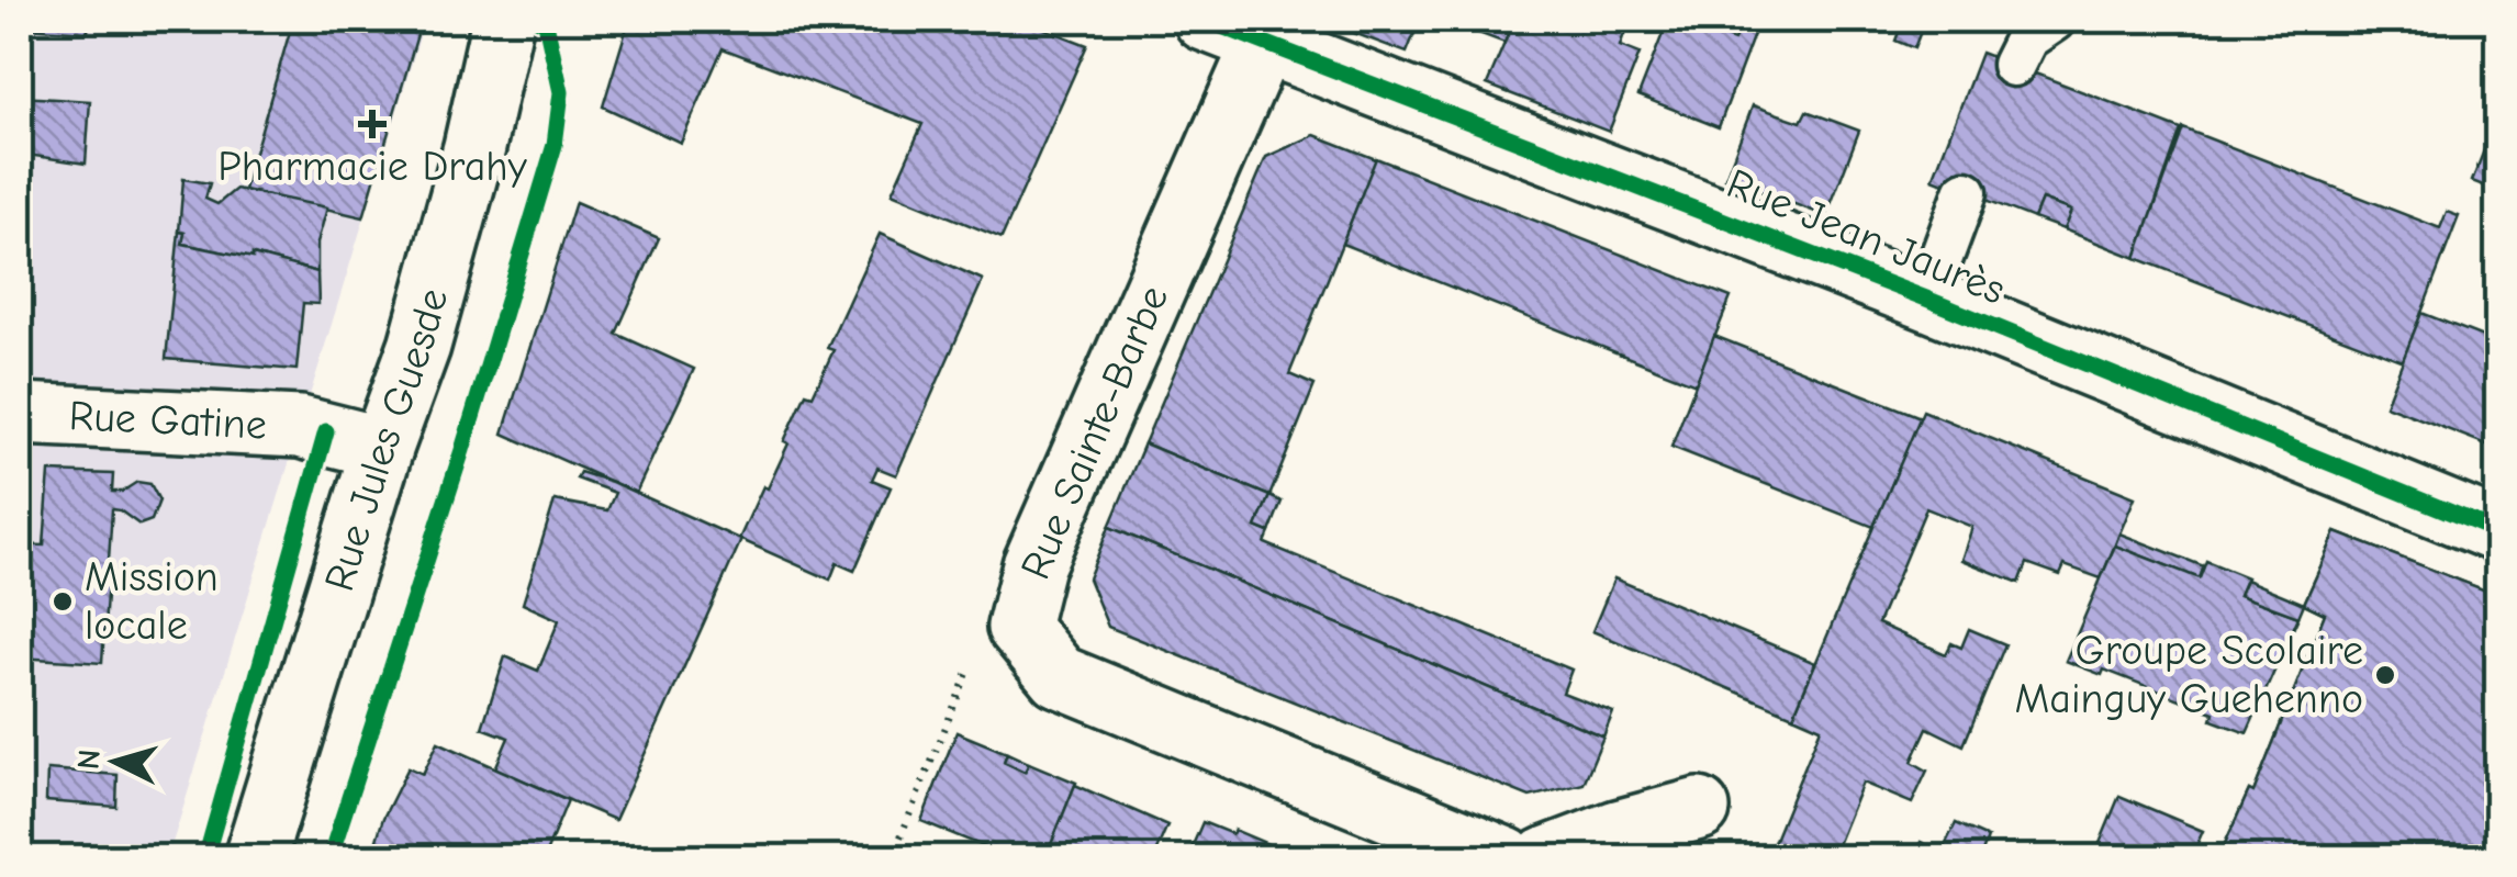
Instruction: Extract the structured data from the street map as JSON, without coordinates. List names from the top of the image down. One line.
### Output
{"streets":{"street":["Rue Jean Jaurès","Rue Gatine","Rue Sainte-Barbe","Rue Jules Guesde"]},"crossings":[["Rue Jean Jaurès","Rue Sainte-Barbe"],["Rue Gatine","Rue Jules Guesde"]],"places":{"health":["Pharmacie Drahy"],"other":["Mission locale","Groupe Scolaire Mainguy Guehenno"]},"north":"left"}
